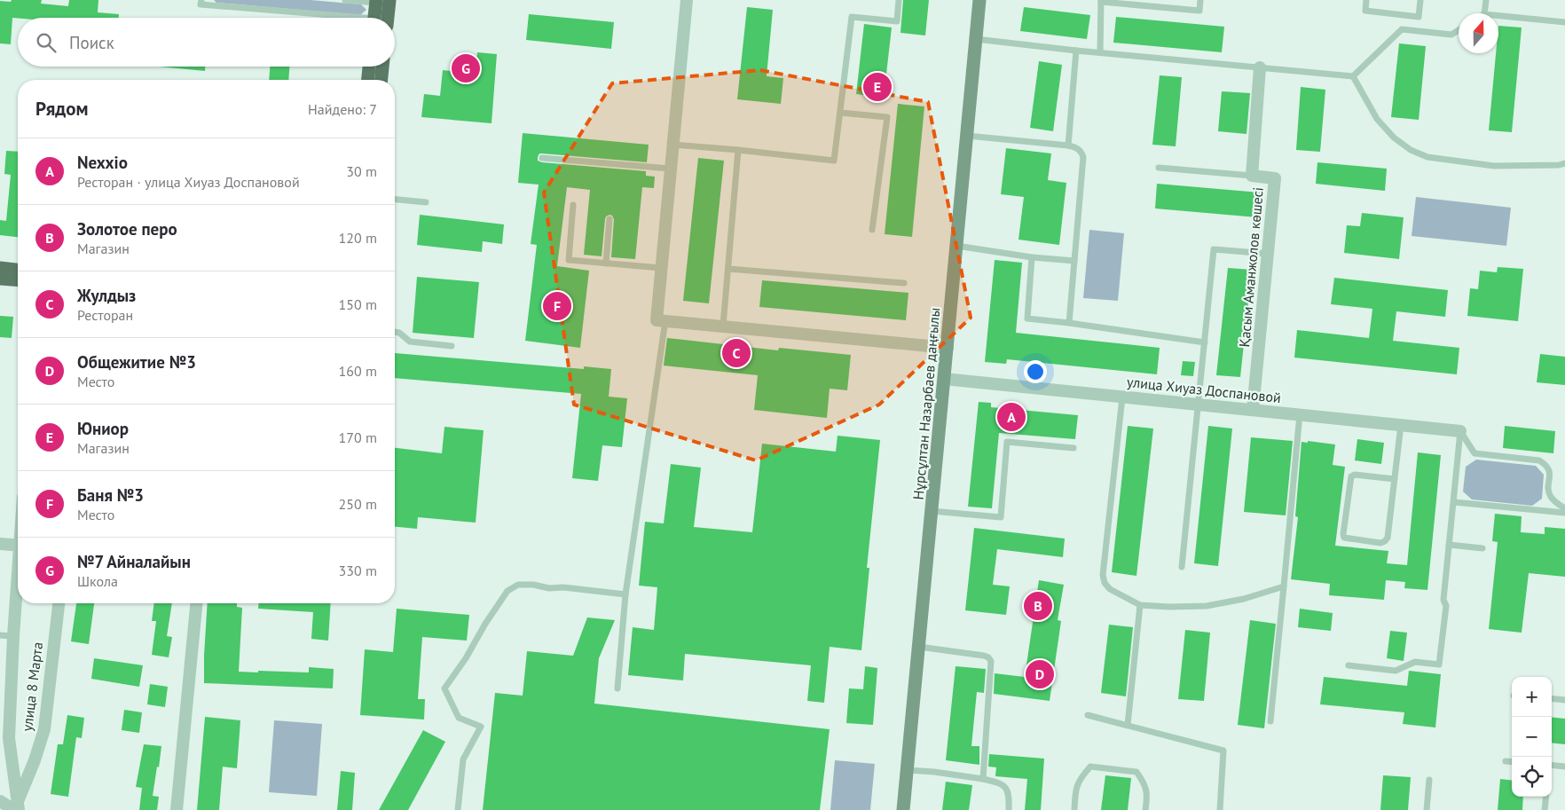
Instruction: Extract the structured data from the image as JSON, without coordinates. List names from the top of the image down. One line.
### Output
{"streets":{"main road":["Нұрсұлтан Назарбаев даңғылы"],"street":["Қасым Аманжолов көшесі","улица Хиуаз Доспановой","улица 8 Марта"]},"crossings":[["Қасым Аманжолов көшесі","улица Хиуаз Доспановой"],["улица Хиуаз Доспановой","Нұрсұлтан Назарбаев даңғылы"]],"north":"top","page":{"search":"Поиск","pins":["G","E","F","C","A","B","D"],"heading":["Рядом","Найдено: 7"],"list":[{"mark":"A","name":"Nexxio","note":"Ресторан · улица Хиуаз Доспановой","value":"30 m"},{"mark":"B","name":"Золотое перо","note":"Магазин","value":"120 m"},{"mark":"C","name":"Жулдыз","note":"Ресторан","value":"150 m"},{"mark":"D","name":"Общежитие №3","note":"Место","value":"160 m"},{"mark":"E","name":"Юниор","note":"Магазин","value":"170 m"},{"mark":"F","name":"Баня №3","note":"Место","value":"250 m"},{"mark":"G","name":"№7 Айналайын","note":"Школа","value":"330 m"}],"map_buttons":["+","−"]}}
